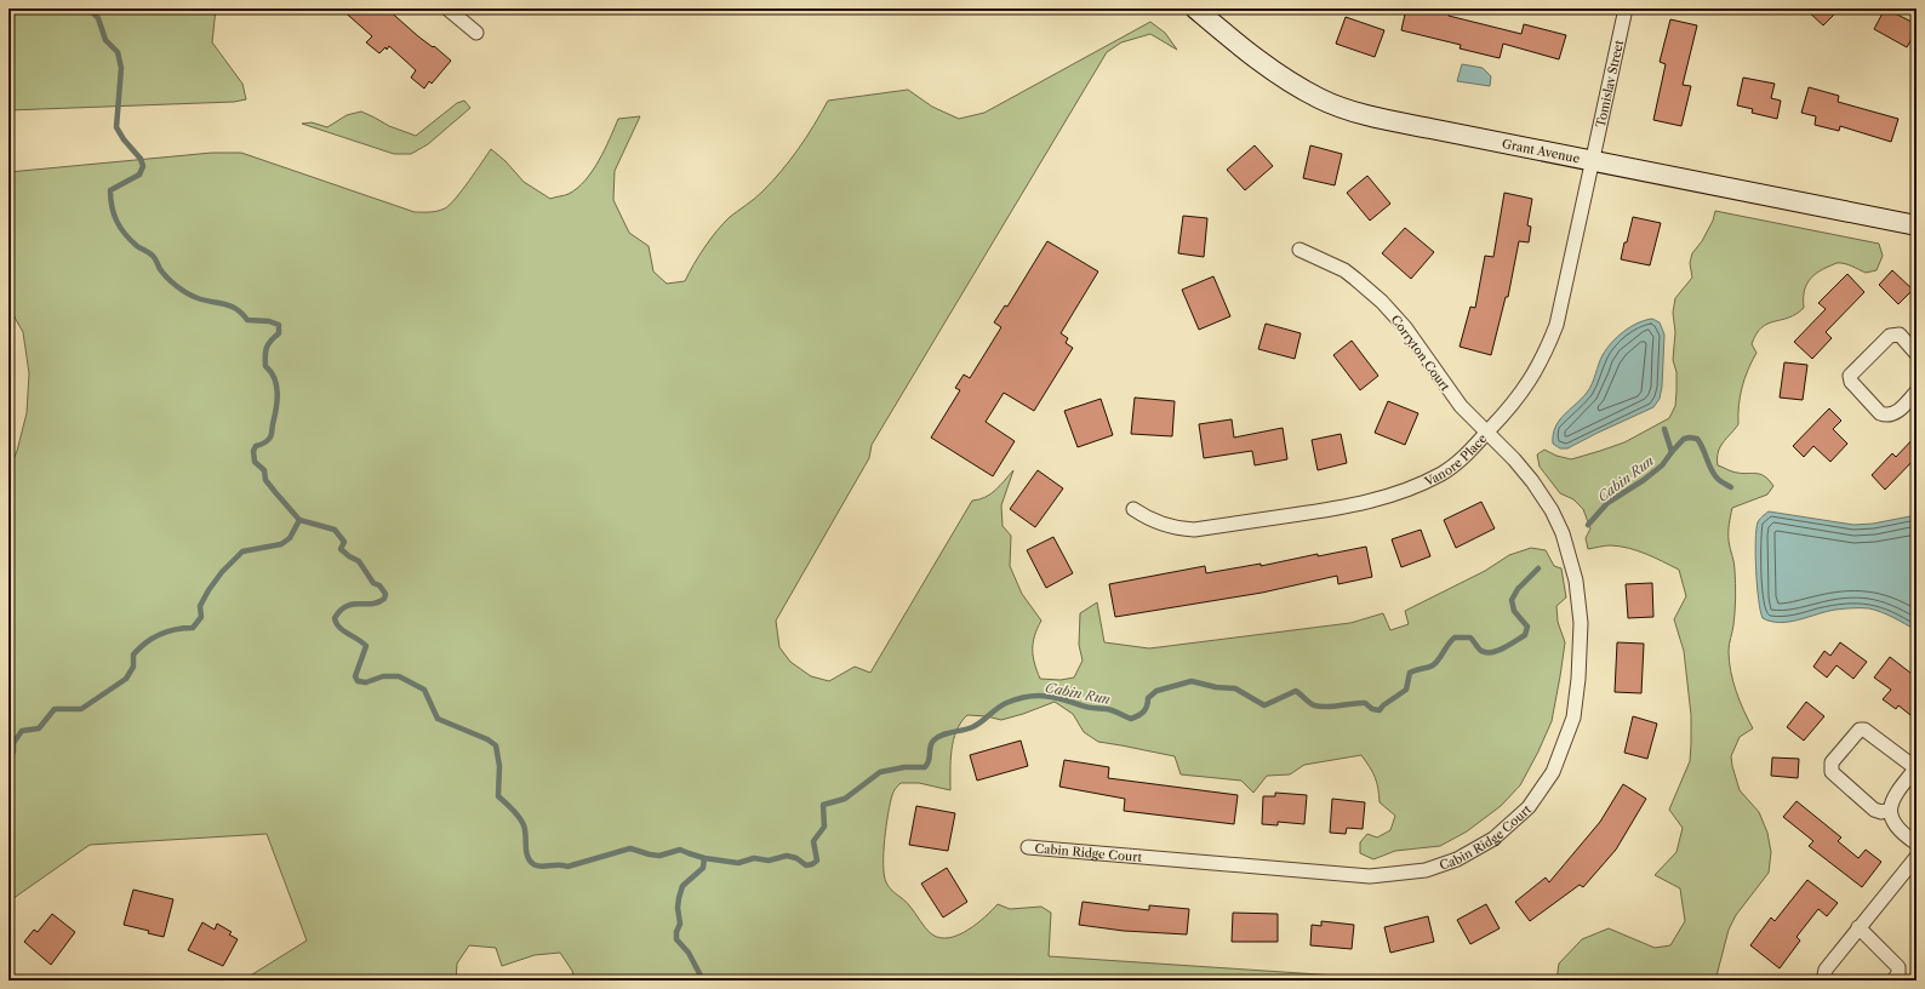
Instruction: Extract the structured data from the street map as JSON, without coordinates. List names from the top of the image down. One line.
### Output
{"streets":{"street":["Tomislav Street","Grant Avenue","Corryton Court","Vanore Place","Cabin Ridge Court"]},"crossings":[["Tomislav Street","Grant Avenue"],["Tomislav Street","Vanore Place"],["Grant Avenue","Vanore Place"],["Corryton Court","Vanore Place"],["Corryton Court","Cabin Ridge Court"],["Vanore Place","Cabin Ridge Court"]],"water":["Cabin Run"]}
